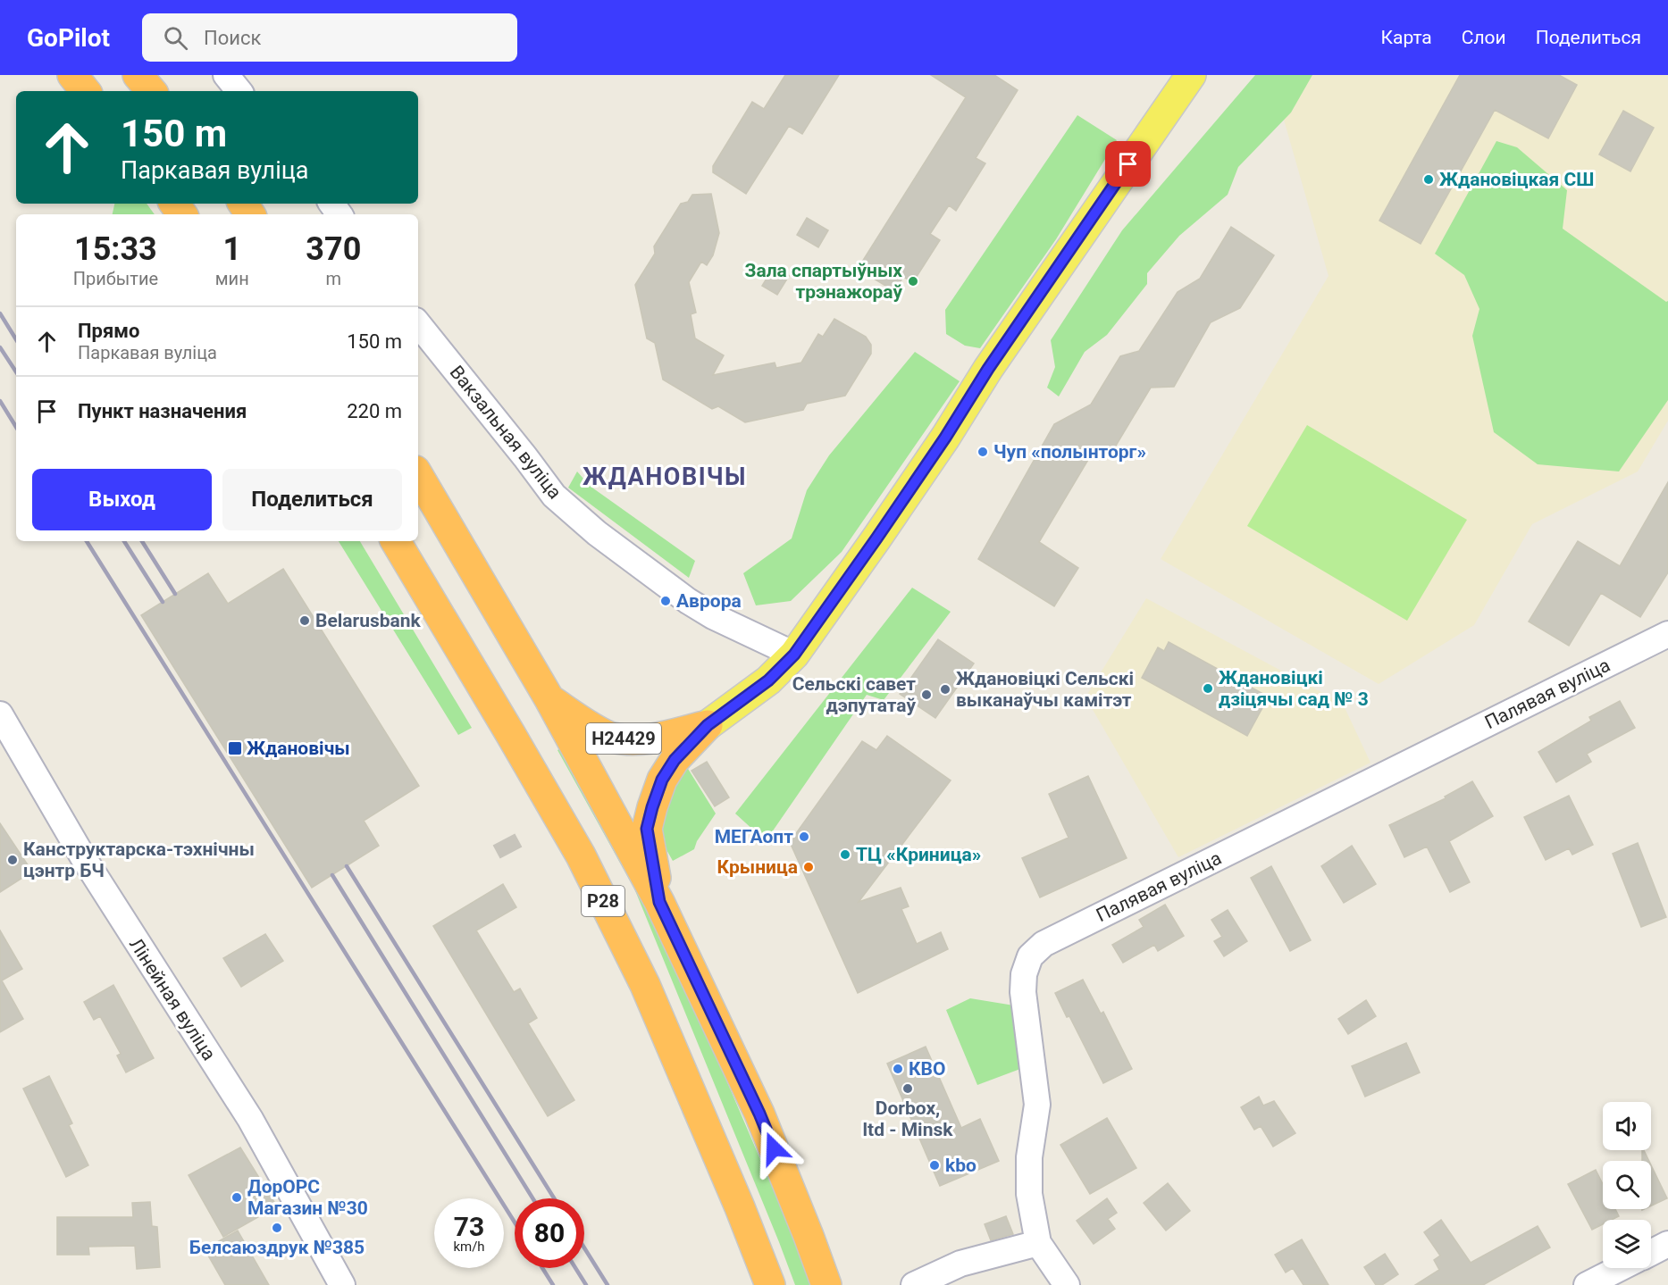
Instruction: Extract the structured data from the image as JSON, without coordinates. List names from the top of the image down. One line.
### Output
{"streets":{"highway":["Н24429","Р28"],"street":["Вакзальная вуліца","Палявая вуліца","Лінейная вуліца"]},"crossings":[["Вакзальная вуліца","Н24429"],["Н24429","Р28"]],"districts":["ЖДАНОВІЧЫ"],"places":{"other":["Ждановіцкая СШ","Зала спартыўных трэнажораў","Чуп «полынторг»","Аврора","Belarusbank","Ждановіцкі дзіцячы сад № 3","Ждановіцкі Сельскі выканаўчы камітэт","Сельскі савет дэпутатаў","МЕГАопт","ТЦ «Криница»","Канструктарска-тэхнічны цэнтр БЧ","Крыница","КВО","Dorbox, ltd - Minsk","kbo","ДорОРС Магазин №30","Белсаюздрук №385"],"transit":["Ждановічы"]},"page":{"header":"GoPilot","search":"Поиск","nav":["Карта","Слои","Поделиться"],"turn":["150 m","Паркавая вуліца"],"eta":["15:33","Прибытие","1","мин","370","m"],"list":[{"name":"Прямо","note":"Паркавая вуліца","value":"150 m"},{"name":"Пункт назначения","value":"220 m"}],"buttons":["Выход","Поделиться"],"speed":"73 km/h","limit":"80"}}
